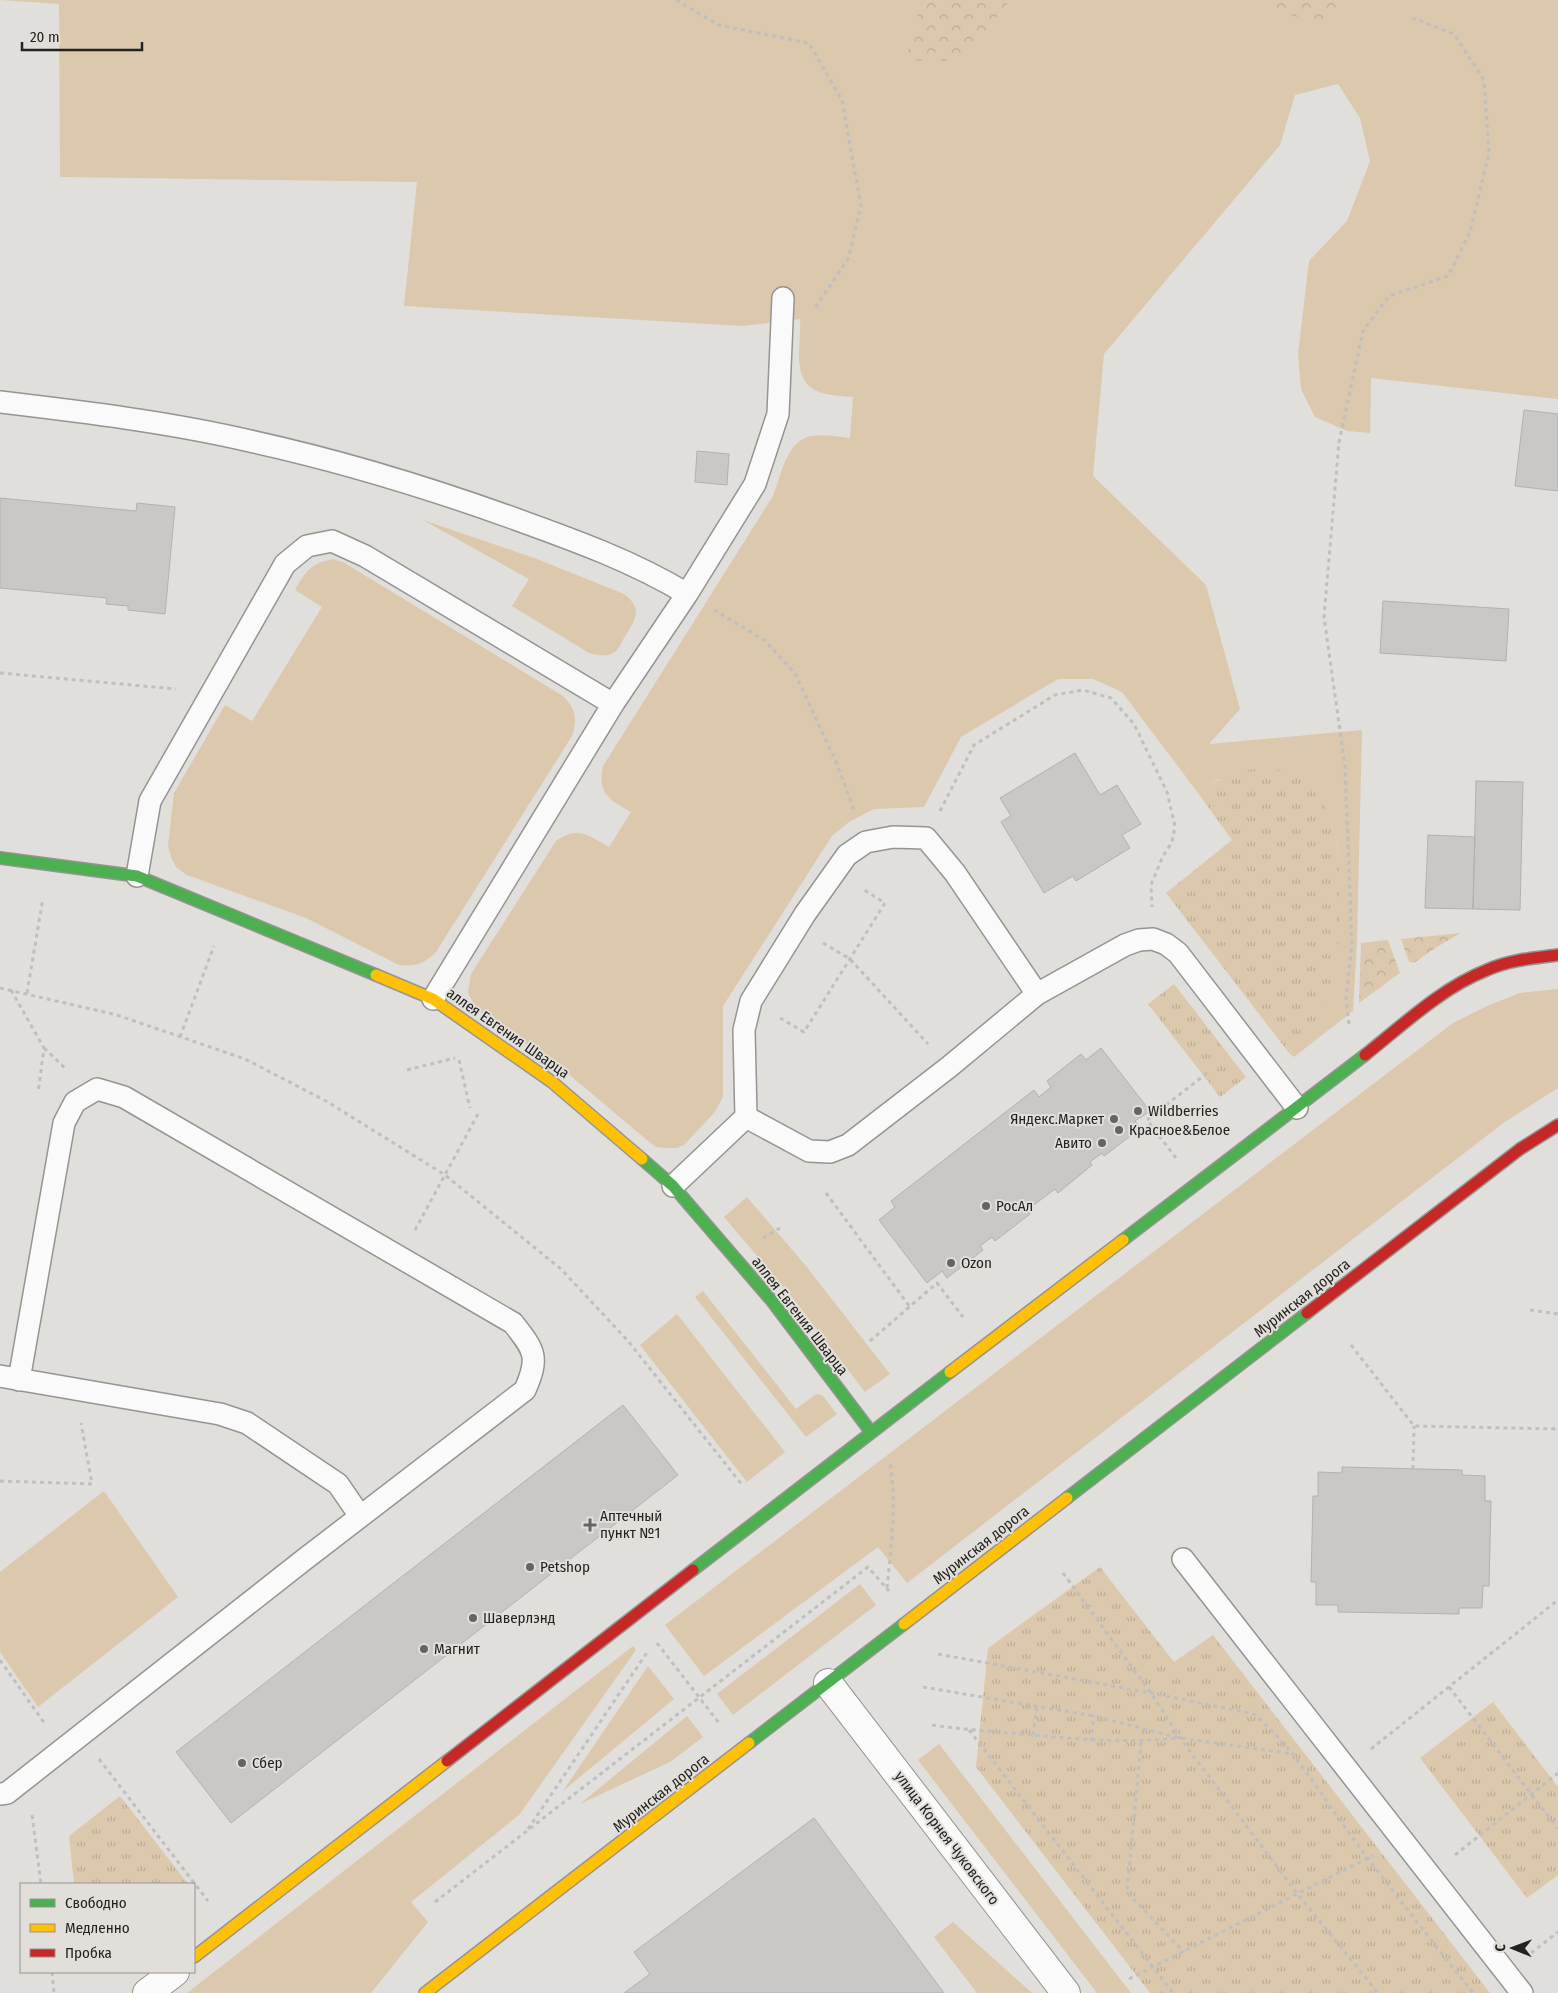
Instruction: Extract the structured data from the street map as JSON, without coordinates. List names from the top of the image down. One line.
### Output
{"streets":{"street":["аллея Евгения Шварца","Муринская дорога","улица Корнея Чуковского"]},"crossings":[["Муринская дорога","улица Корнея Чуковского"]],"places":{"other":["Wildberries","Яндекс.Маркет","Красное&Белое","Авито","РосАл","Ozon","Petshop","Шаверлэнд","Магнит","Сбер"],"health":["Аптечный пункт №1"]},"legend":["Свободно","Медленно","Пробка"],"scale_bar":"20 m","north":"left"}
